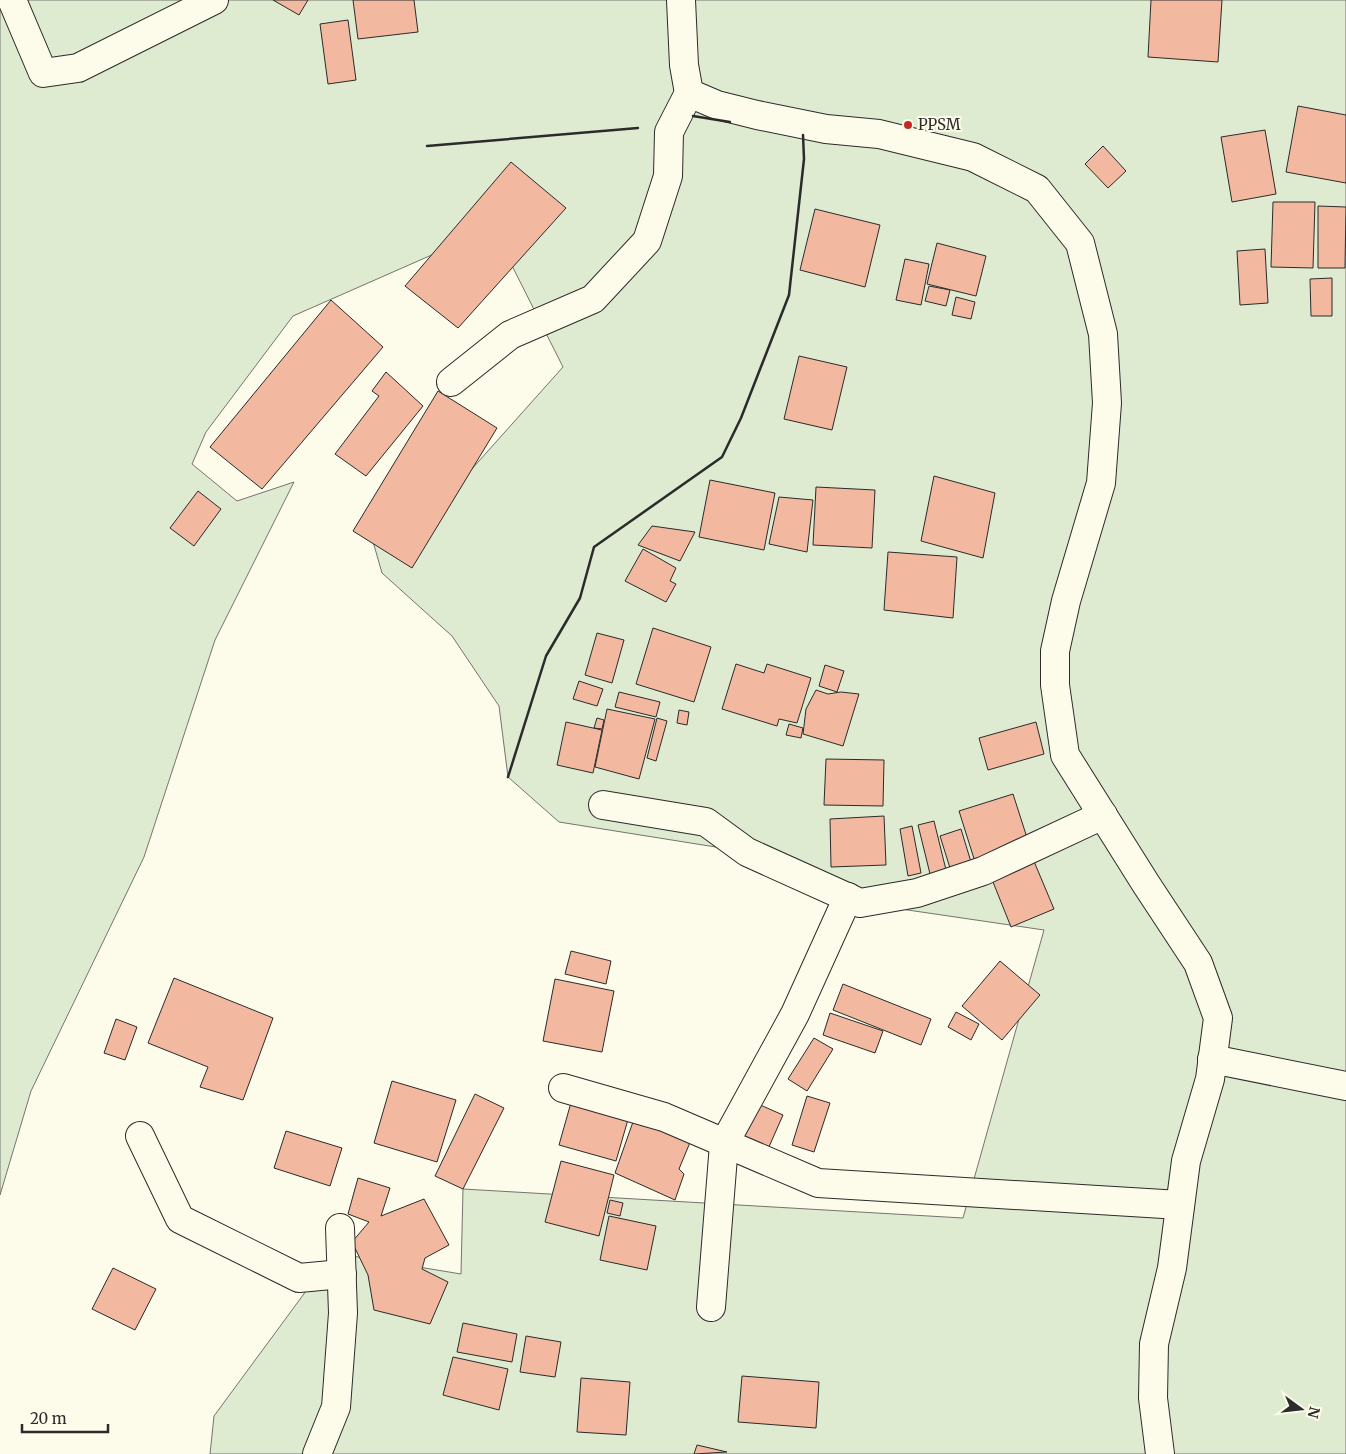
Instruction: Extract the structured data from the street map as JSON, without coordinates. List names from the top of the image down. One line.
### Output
{"places":["PPSM"],"scale_bar":"20 m","north":"right"}
